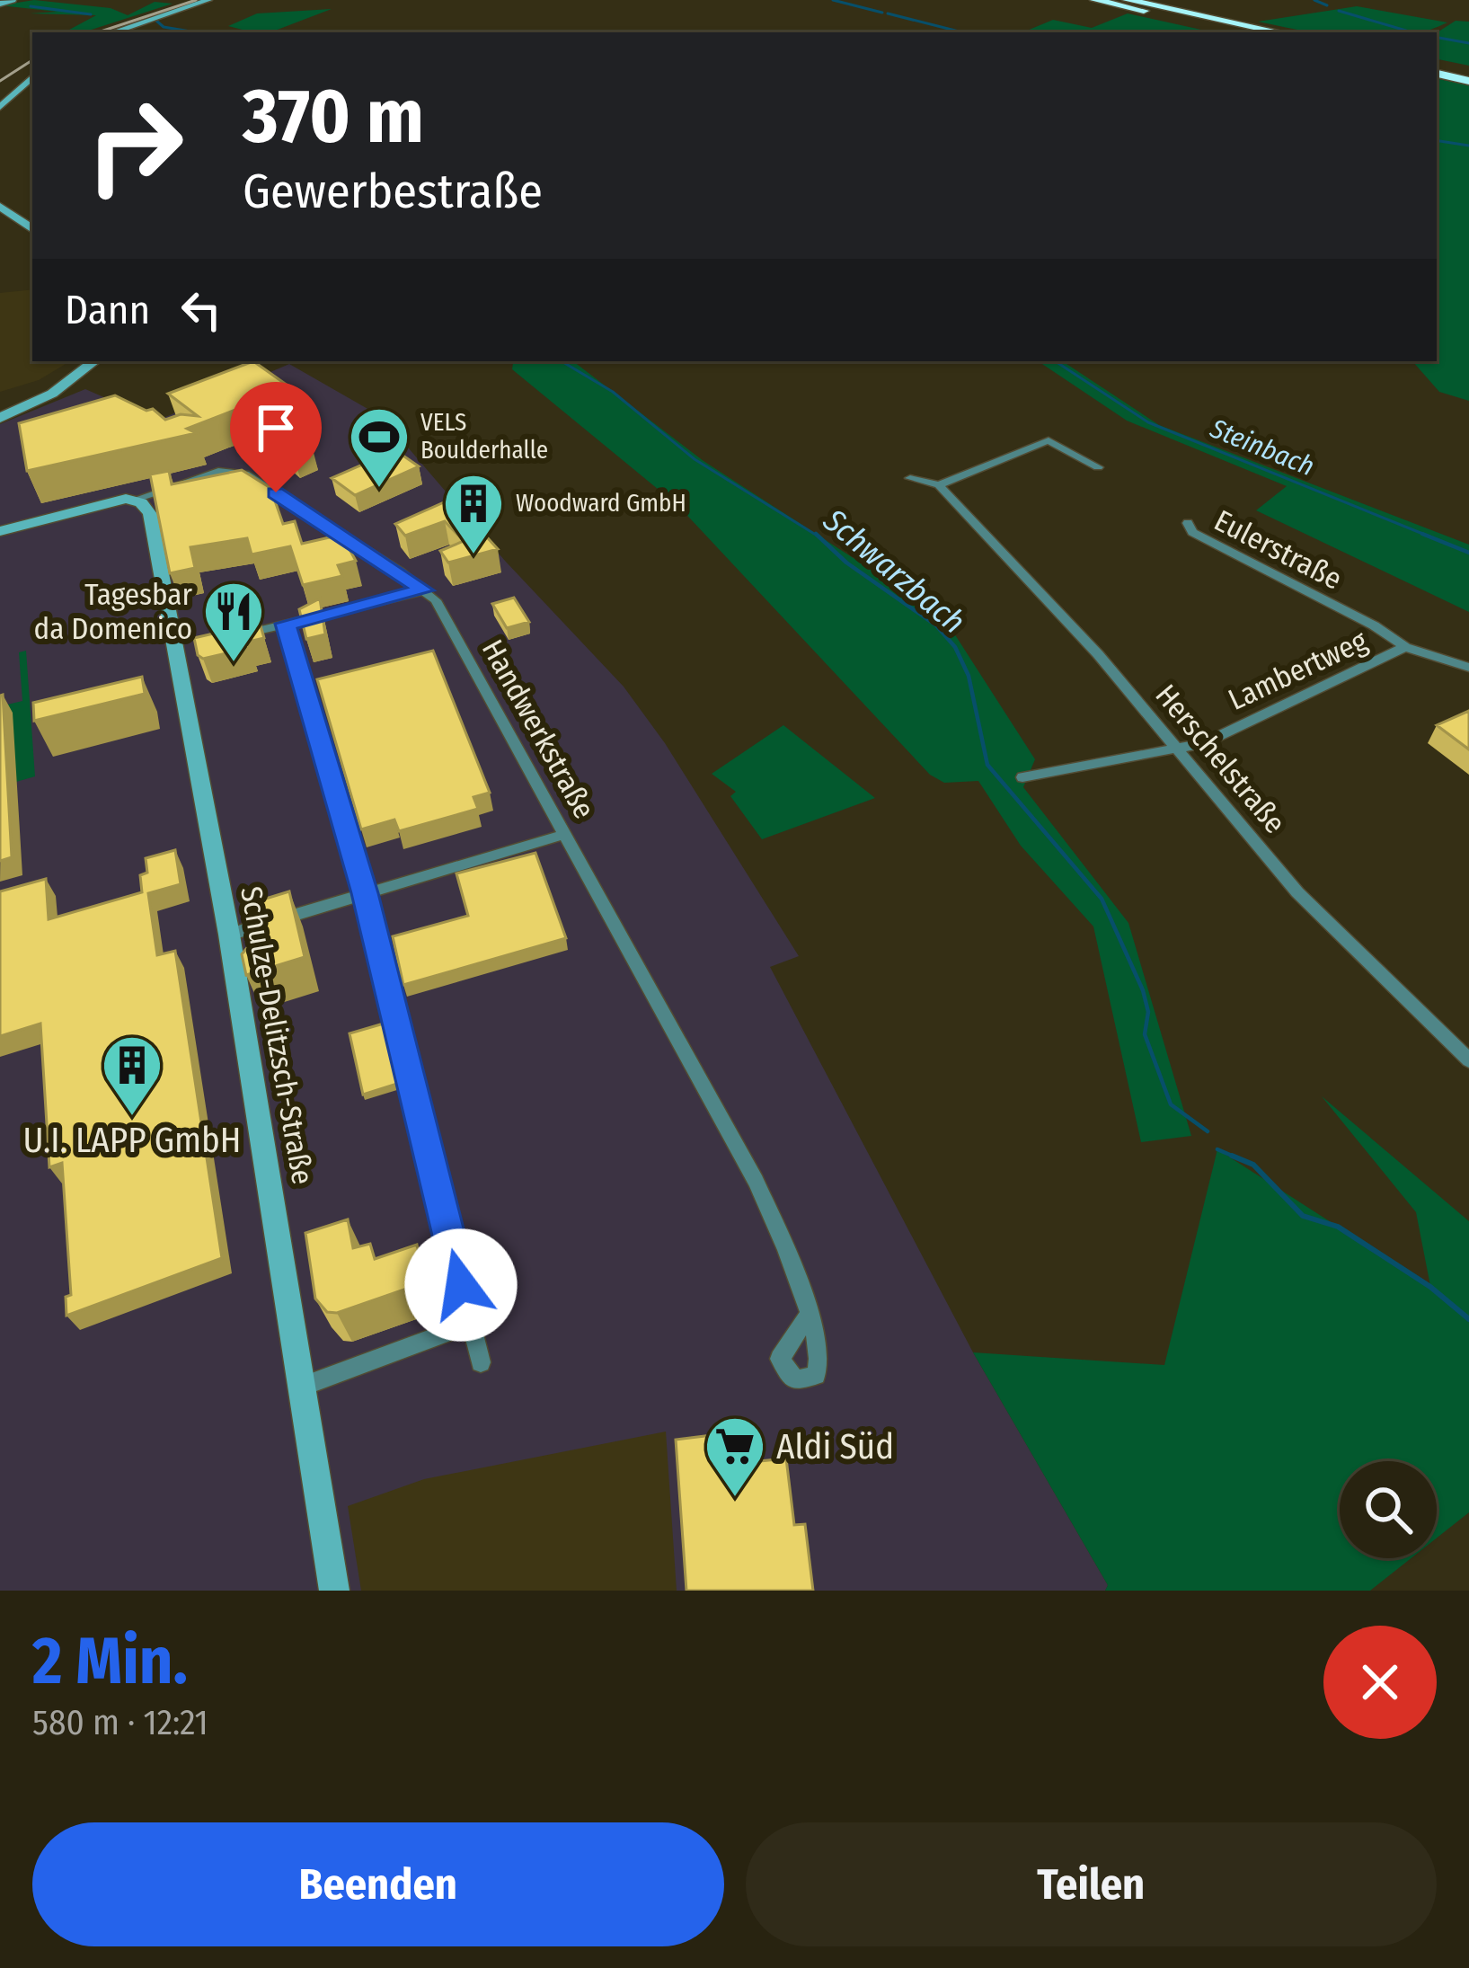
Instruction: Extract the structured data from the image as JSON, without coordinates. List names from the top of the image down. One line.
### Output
{"streets":{"street":["Eulerstraße","Lambertweg","Handwerkstraße","Herschelstraße","Schulze-Delitzsch-Straße"]},"crossings":[["Eulerstraße","Lambertweg"],["Lambertweg","Herschelstraße"],["Handwerkstraße","Schulze-Delitzsch-Straße"]],"water":["Steinbach","Schwarzbach"],"places":{"sports":["VELS Boulderhalle"],"building":["Woodward GmbH","U.I. LAPP GmbH"],"restaurant":["Tagesbar da Domenico"],"supermarket":["Aldi Süd"]},"page":{"turn":["370 m","Gewerbestraße"],"then":"Dann","heading":["2 Min.","580 m · 12:21"],"buttons":["Beenden","Teilen"]}}
